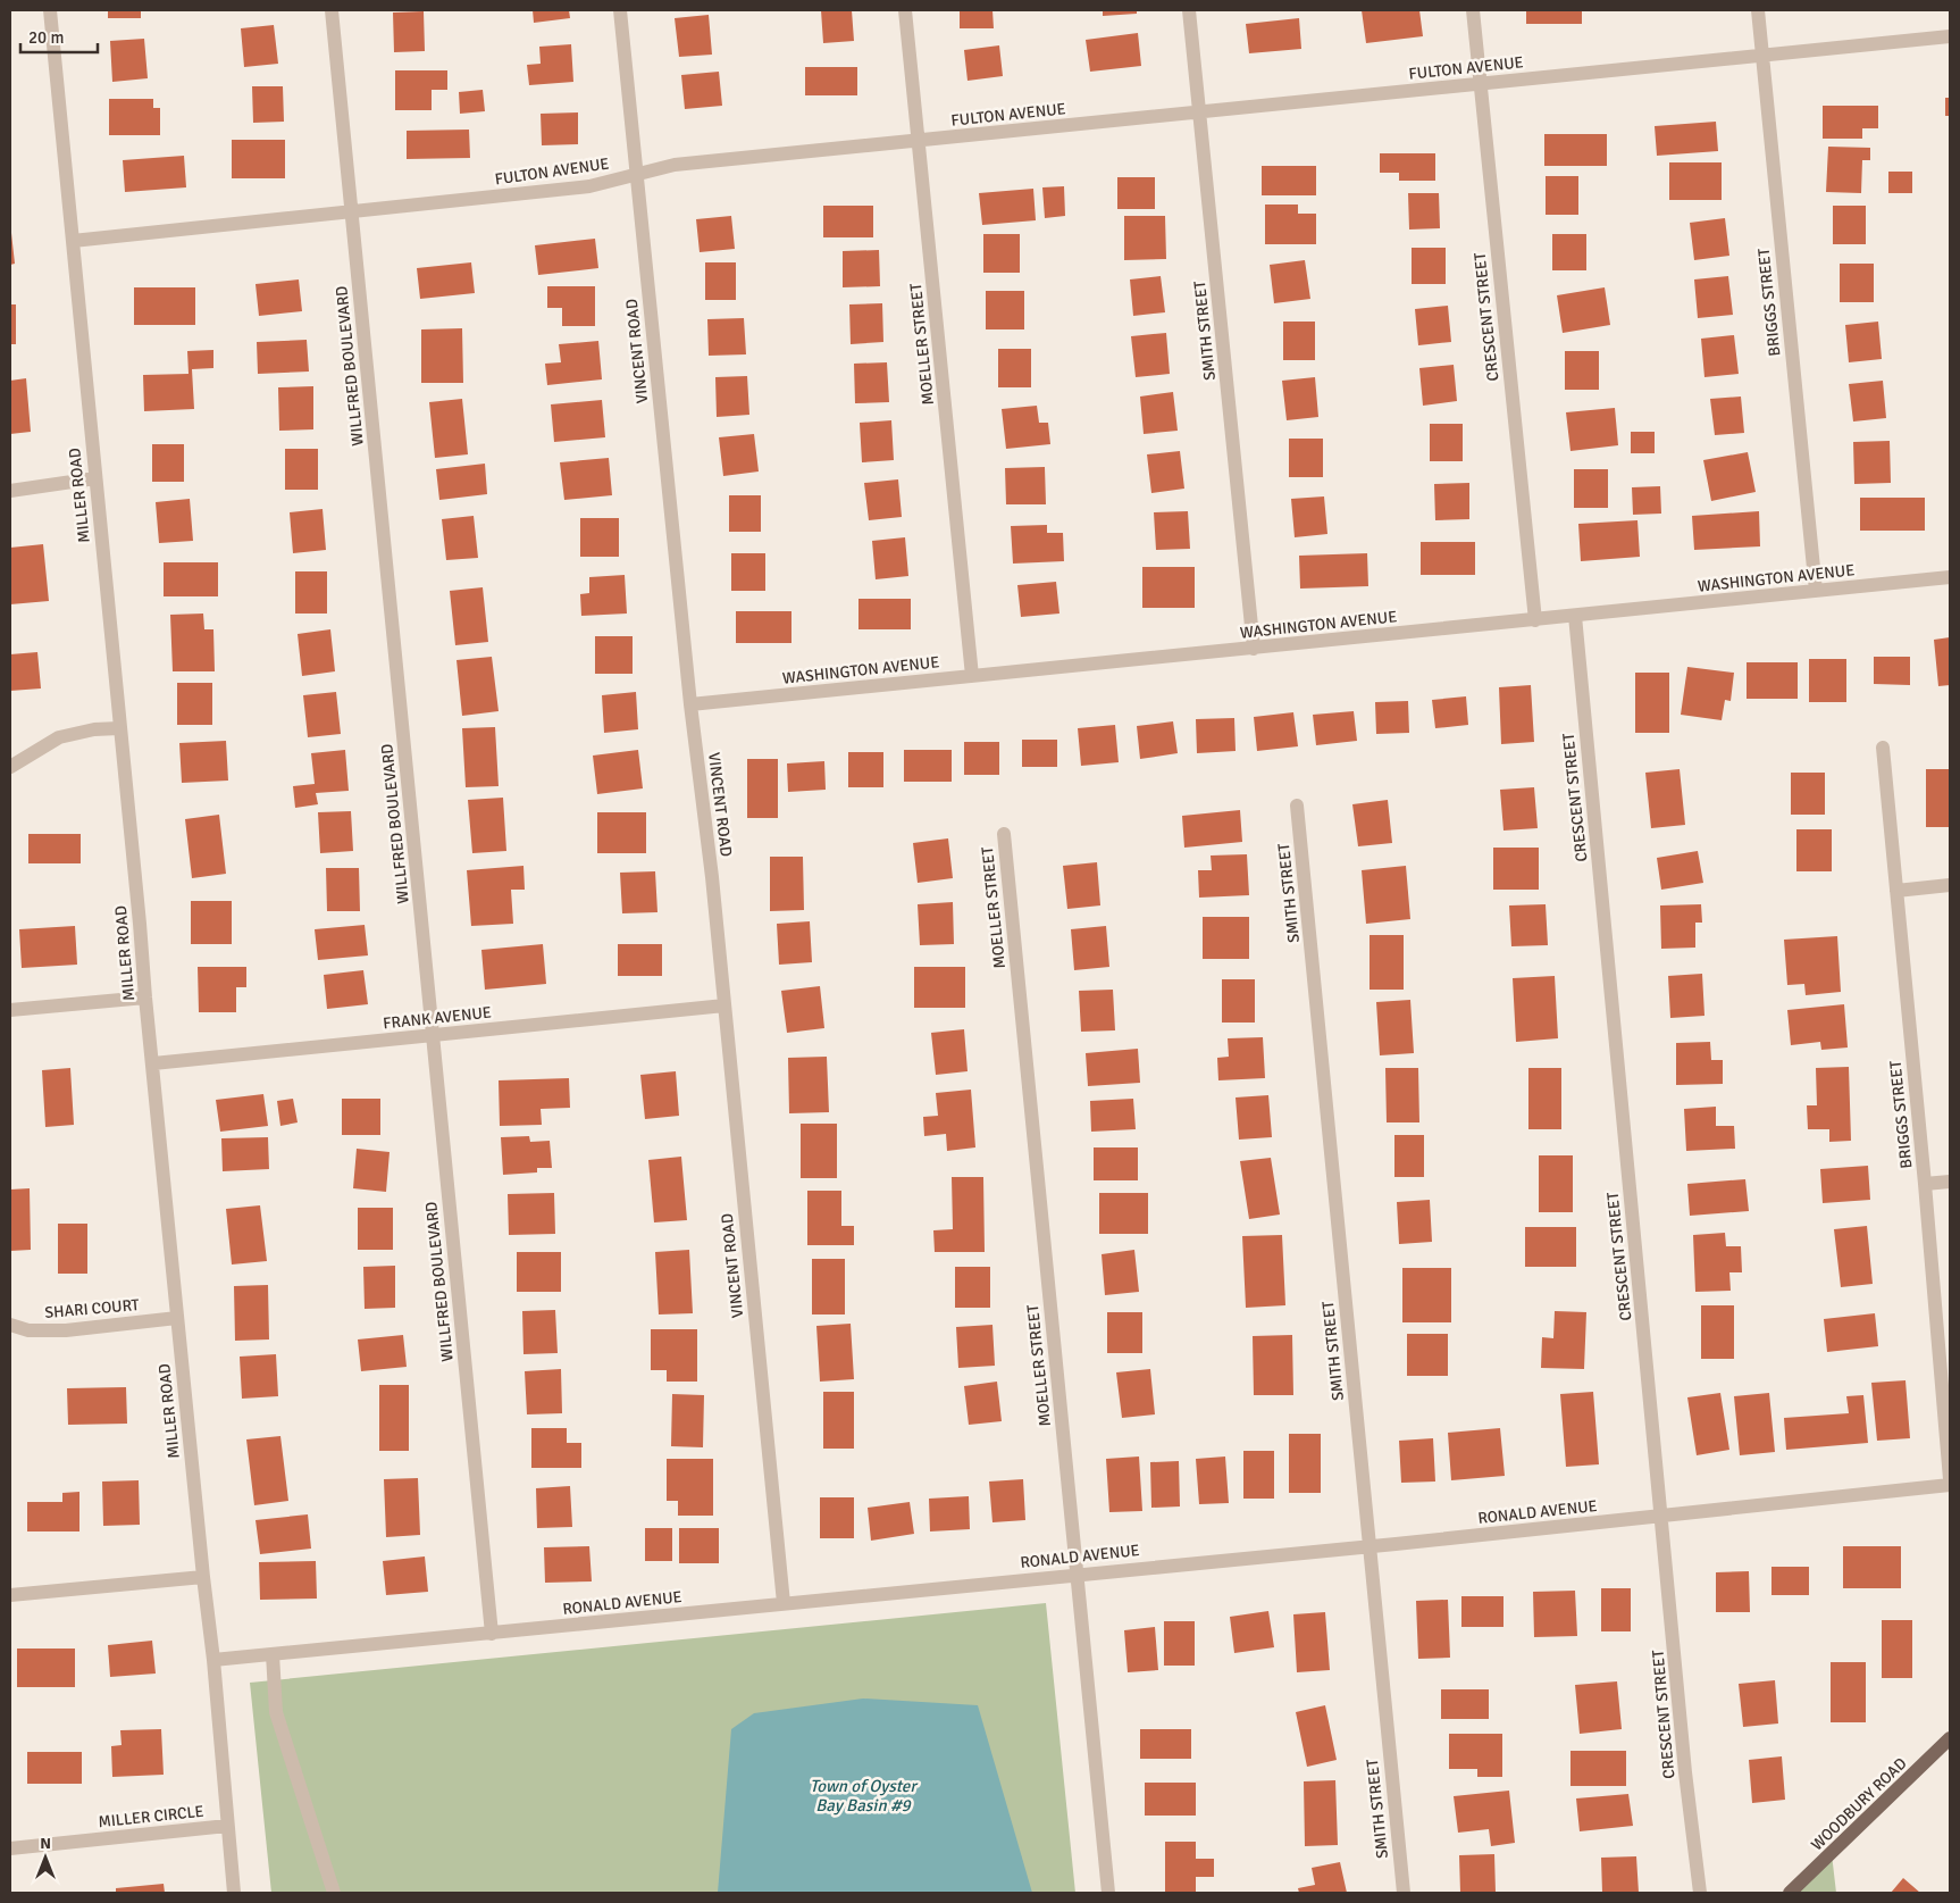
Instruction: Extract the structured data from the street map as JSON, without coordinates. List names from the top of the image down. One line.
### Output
{"streets":{"main road":["WOODBURY ROAD"],"street":["FULTON AVENUE","BRIGGS STREET","CRESCENT STREET","SMITH STREET","MOELLER STREET","VINCENT ROAD","WILLFRED BOULEVARD","MILLER ROAD","WASHINGTON AVENUE","FRANK AVENUE","SHARI COURT","RONALD AVENUE","MILLER CIRCLE"]},"crossings":[["FULTON AVENUE","BRIGGS STREET"],["FULTON AVENUE","CRESCENT STREET"],["FULTON AVENUE","SMITH STREET"],["FULTON AVENUE","MOELLER STREET"],["FULTON AVENUE","VINCENT ROAD"],["FULTON AVENUE","WILLFRED BOULEVARD"],["FULTON AVENUE","MILLER ROAD"],["BRIGGS STREET","WASHINGTON AVENUE"],["CRESCENT STREET","WASHINGTON AVENUE"],["CRESCENT STREET","RONALD AVENUE"],["SMITH STREET","WASHINGTON AVENUE"],["SMITH STREET","RONALD AVENUE"],["MOELLER STREET","WASHINGTON AVENUE"],["MOELLER STREET","RONALD AVENUE"],["VINCENT ROAD","WASHINGTON AVENUE"],["VINCENT ROAD","FRANK AVENUE"],["VINCENT ROAD","RONALD AVENUE"],["WILLFRED BOULEVARD","FRANK AVENUE"],["WILLFRED BOULEVARD","RONALD AVENUE"],["MILLER ROAD","FRANK AVENUE"],["MILLER ROAD","SHARI COURT"],["MILLER ROAD","RONALD AVENUE"],["MILLER ROAD","MILLER CIRCLE"]],"water":["Town of Oyster Bay Basin #9"],"scale_bar":"20 m","north":"top"}
